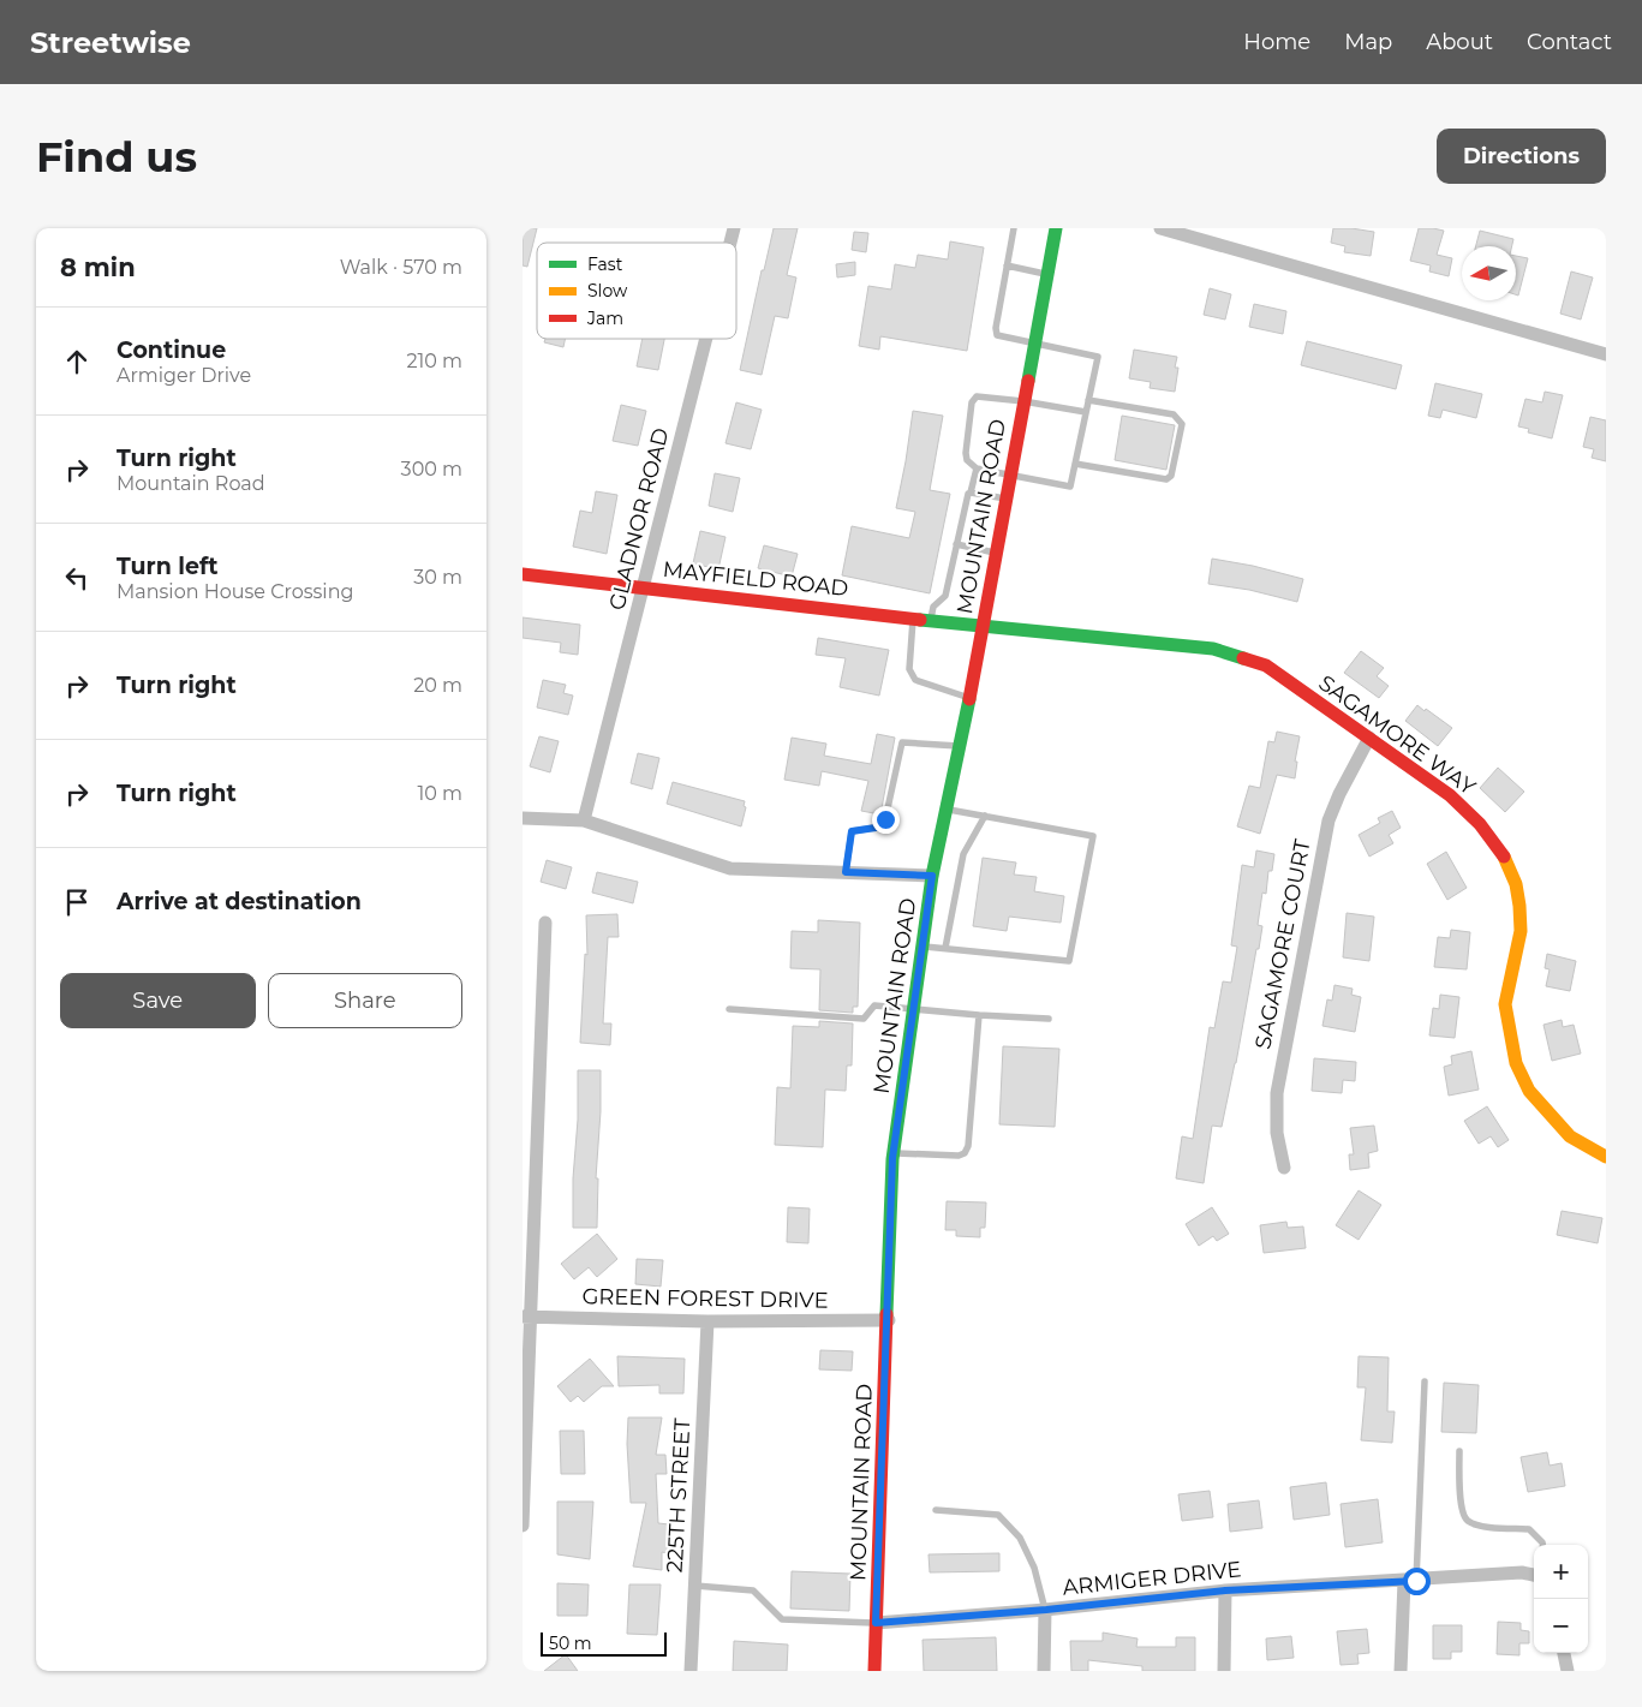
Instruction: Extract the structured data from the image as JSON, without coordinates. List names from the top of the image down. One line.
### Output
{"streets":{"main road":["MOUNTAIN ROAD","MAYFIELD ROAD","SAGAMORE WAY"],"street":["GLADNOR ROAD","SAGAMORE COURT","GREEN FOREST DRIVE","225TH STREET","ARMIGER DRIVE"]},"crossings":[["MOUNTAIN ROAD","MAYFIELD ROAD"],["MOUNTAIN ROAD","SAGAMORE WAY"],["MOUNTAIN ROAD","GREEN FOREST DRIVE"],["MOUNTAIN ROAD","ARMIGER DRIVE"],["GLADNOR ROAD","MAYFIELD ROAD"],["MAYFIELD ROAD","SAGAMORE WAY"],["SAGAMORE WAY","SAGAMORE COURT"],["GREEN FOREST DRIVE","225TH STREET"]],"legend":["Fast","Slow","Jam"],"scale_bar":"50 m","north":"left","page":{"header":"Streetwise","nav":["Home","Map","About","Contact"],"buttons":["Directions",["Save","Share"]],"title":"Find us","heading":["8 min","Walk · 570 m"],"list":[["Continue","Armiger Drive","210 m"],["Turn right","Mountain Road","300 m"],["Turn left","Mansion House Crossing","30 m"],["Turn right","20 m"],["Turn right","10 m"],"Arrive at destination"],"map_buttons":["+","−"],"scale":"50 m"}}
